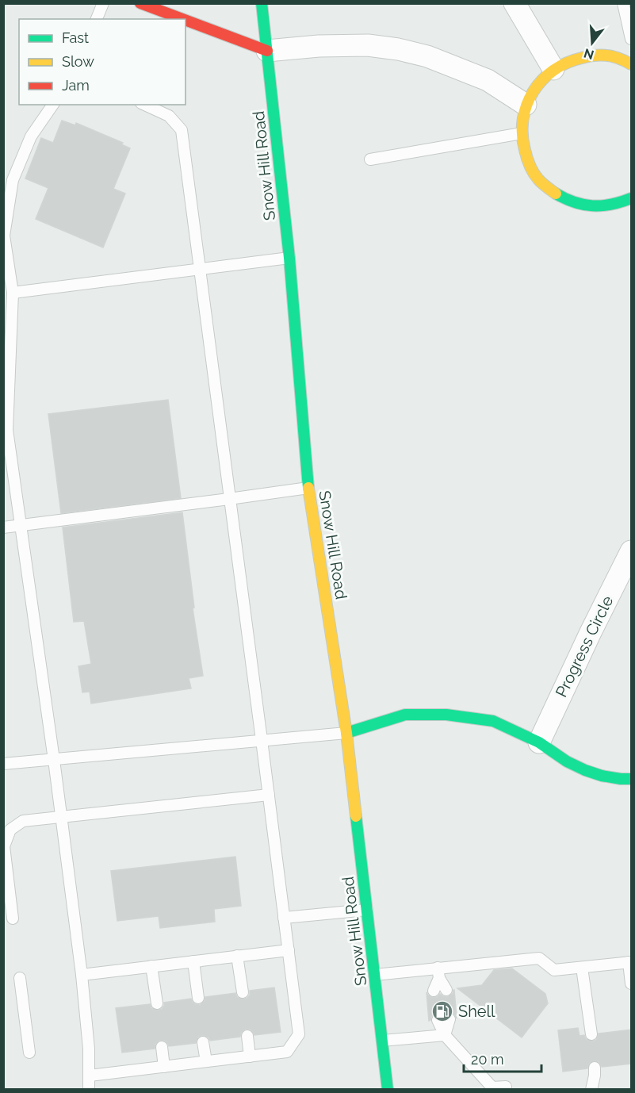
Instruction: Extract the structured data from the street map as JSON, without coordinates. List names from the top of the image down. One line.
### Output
{"streets":{"main road":["Snow Hill Road"],"street":["Progress Circle"]},"places":{"fuel station":["Shell"]},"legend":["Fast","Slow","Jam"],"scale_bar":"20 m","north":"bottom"}
